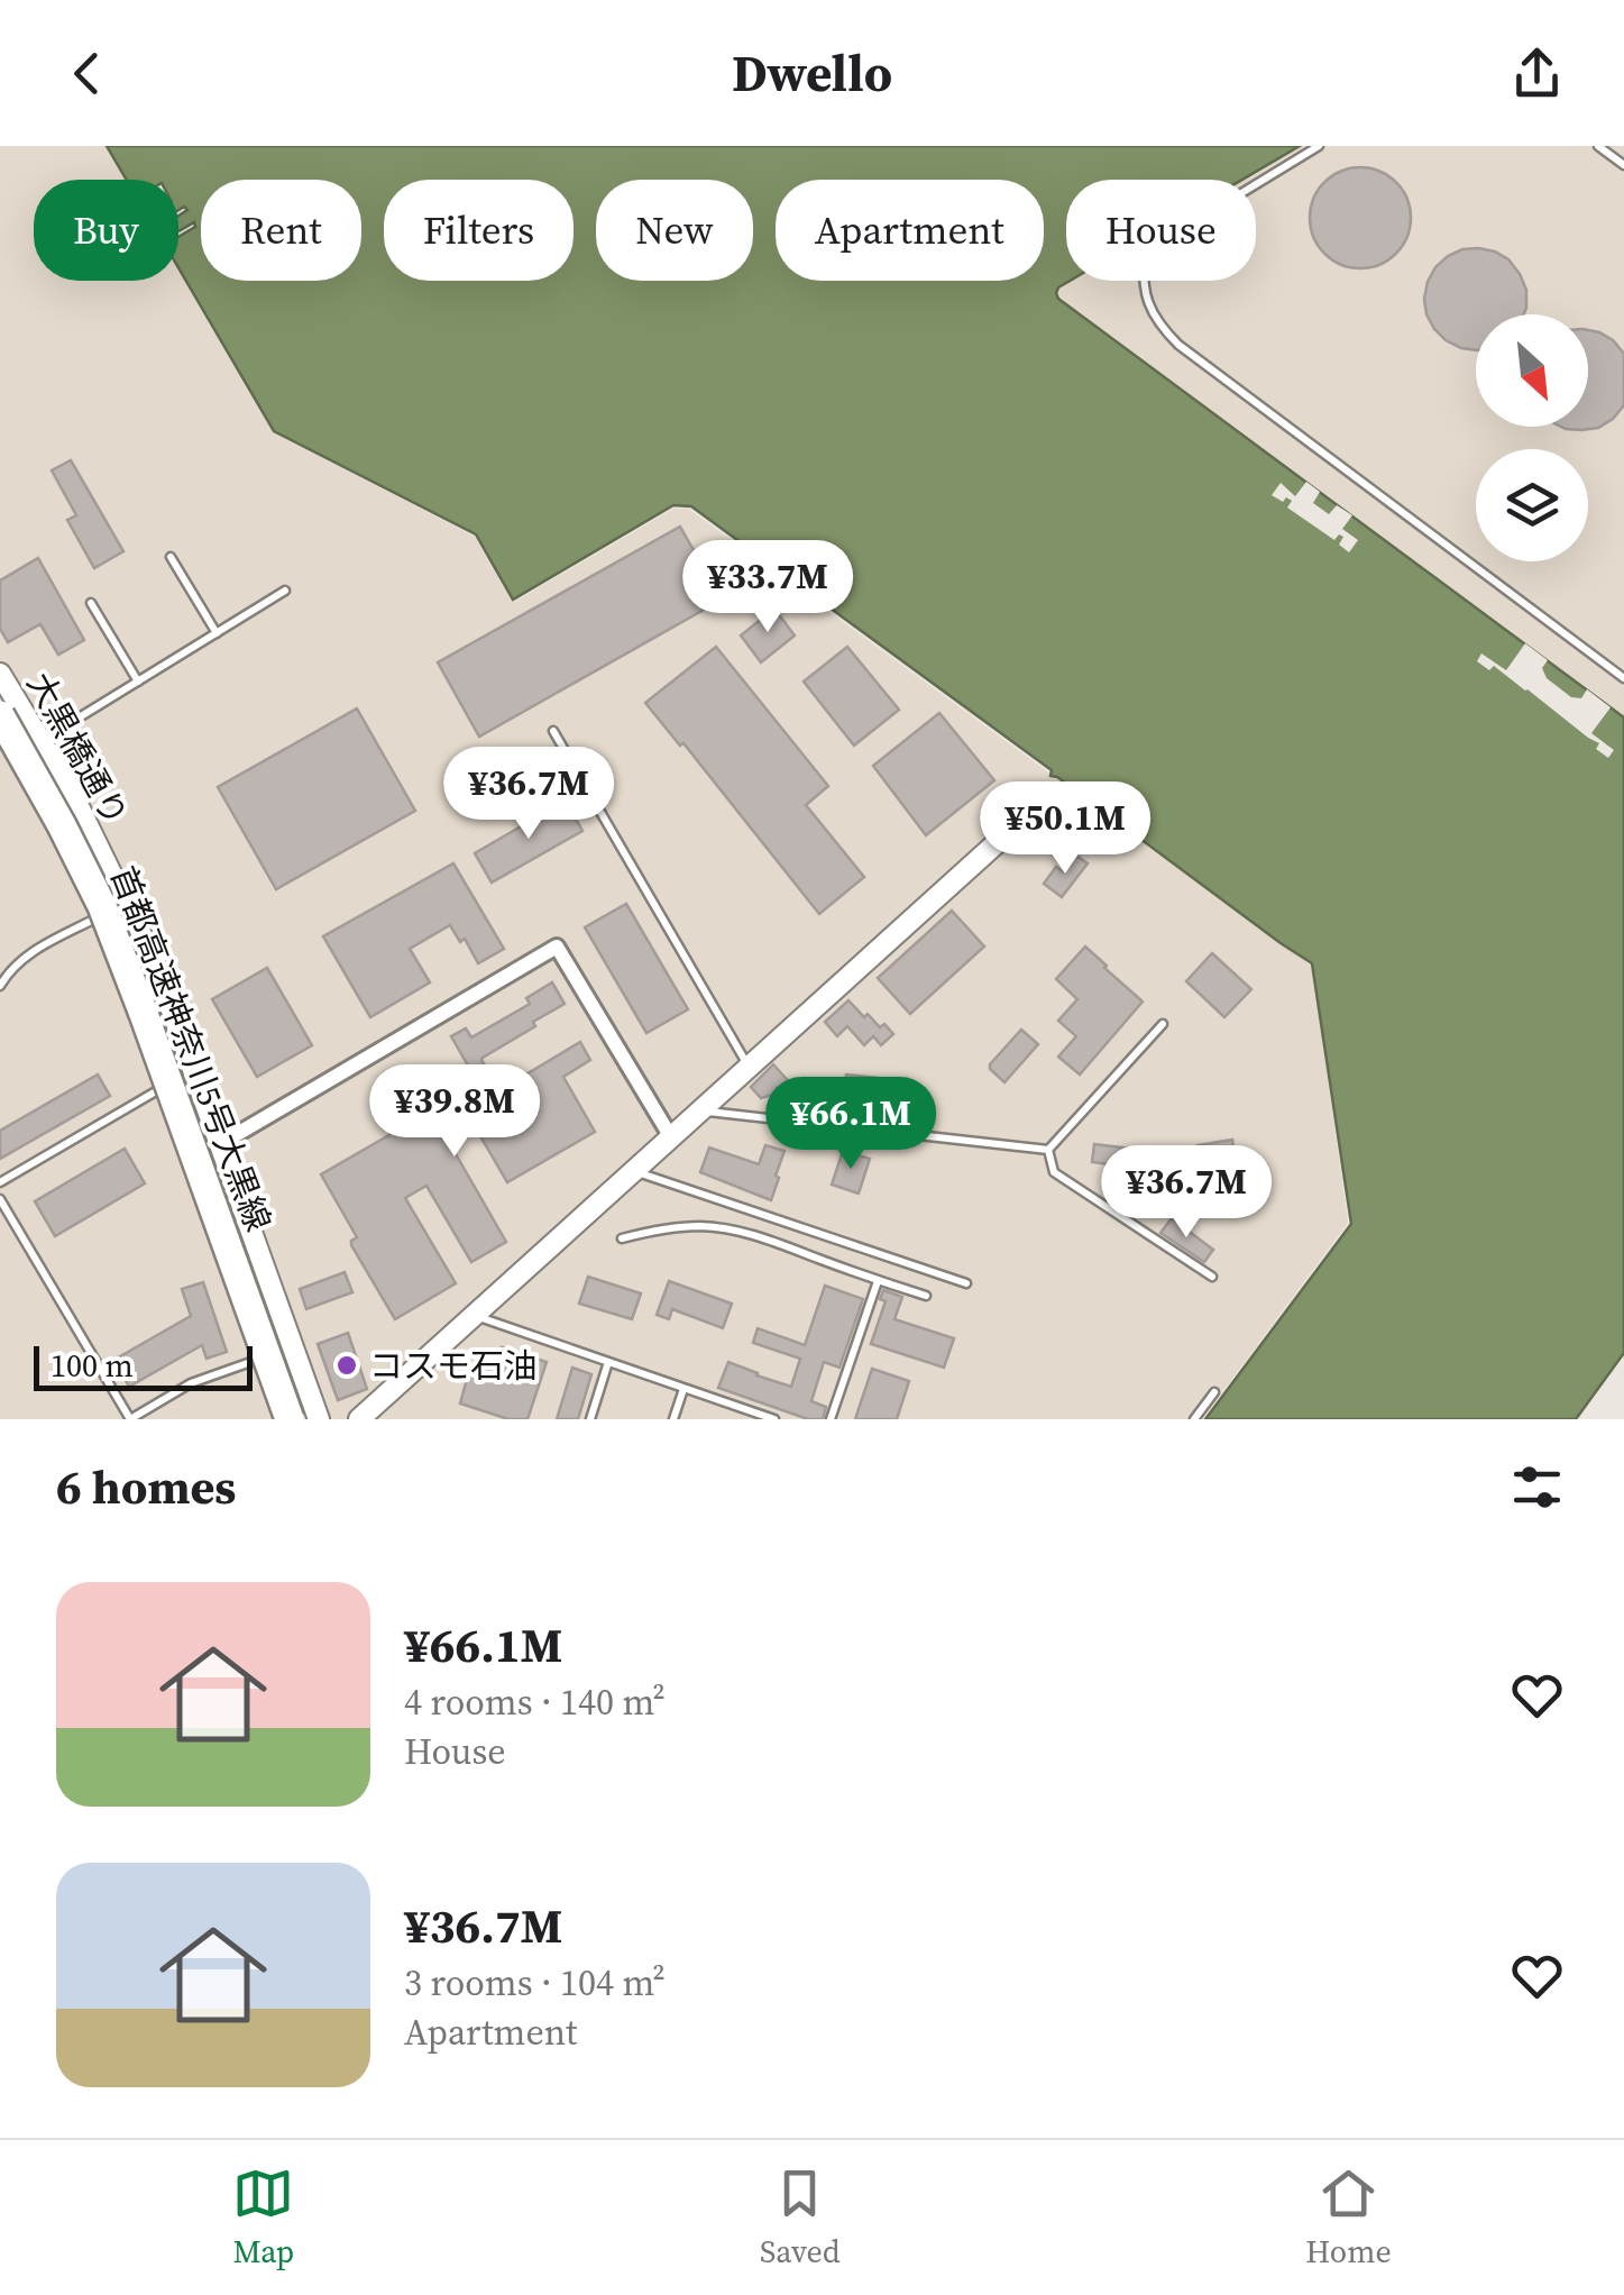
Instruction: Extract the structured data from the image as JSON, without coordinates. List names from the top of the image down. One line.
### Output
{"streets":{"highway":["首都高速神奈川5号大黒線"],"street":["大黒橋通り"]},"places":["コスモ石油"],"scale_bar":"100 m","north":"bottom right","page":{"header":"Dwello","chip":["Buy","Rent","Filters","New","Apartment","House"],"price":["¥33.7M","¥36.7M","¥50.1M","¥39.8M","¥66.1M","¥36.7M"],"scale":"100 m","heading":"6 homes","list":[{"name":"¥66.1M","note":"4 rooms · 140 m² · House"},{"name":"¥36.7M","note":"3 rooms · 104 m² · Apartment"}],"tabs":["Map","Saved","Home"]}}
